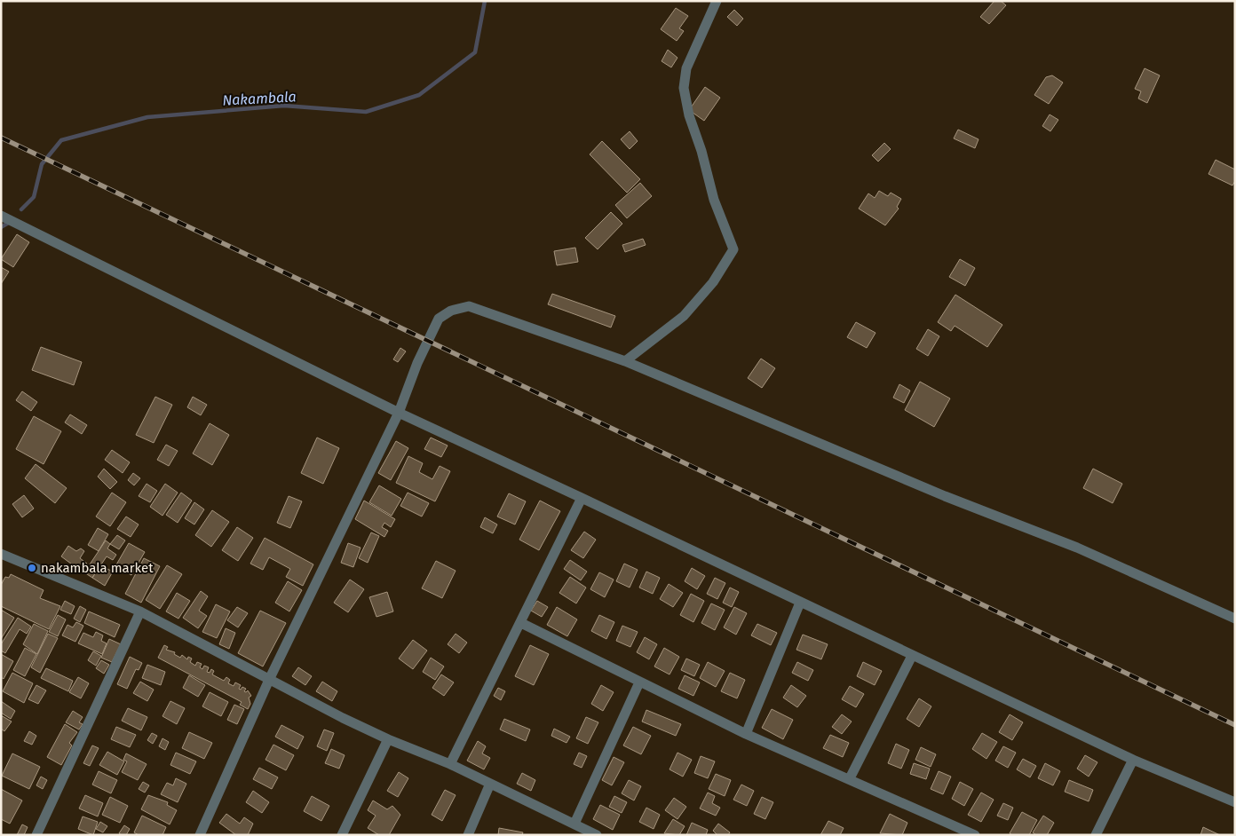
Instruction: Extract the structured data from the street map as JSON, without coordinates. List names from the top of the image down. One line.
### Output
{"water":["Nakambala"],"places":["nakambala market"]}
